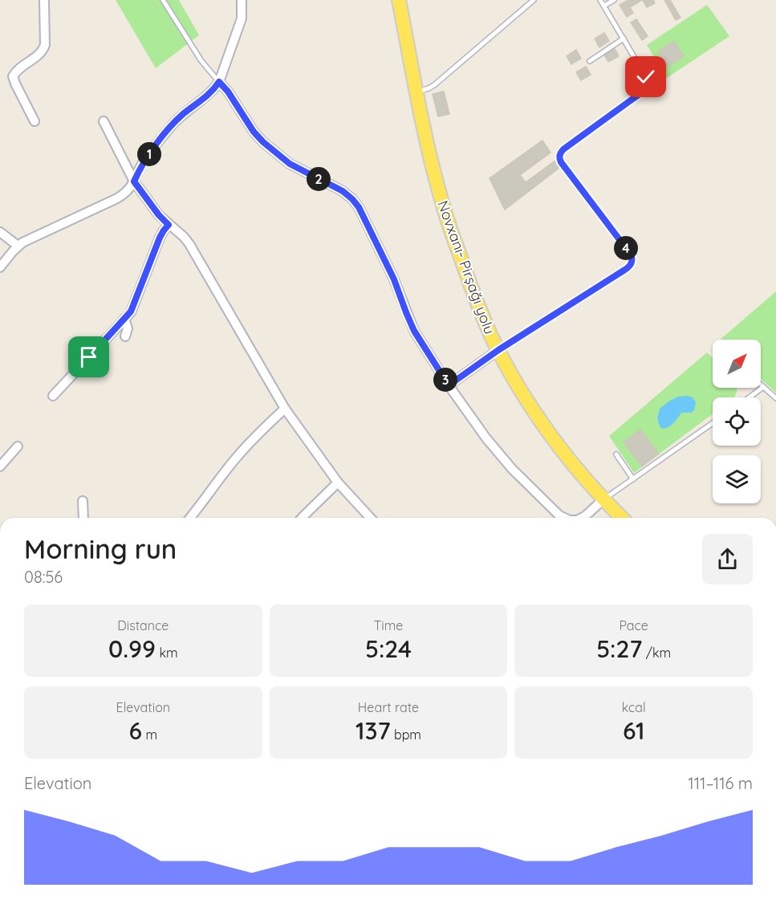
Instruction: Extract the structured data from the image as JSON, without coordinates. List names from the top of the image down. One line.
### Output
{"streets":{"main road":["Novxanı- Pirşağı yolu"]},"north":"top right","page":{"pins":["1","2","4","3"],"heading":["Morning run","08:56"],"stats":[["Distance","0.99 km"],["Time","5:24"],["Pace","5:27 /km"],["Elevation","6 m"],["Heart rate","137 bpm"],["kcal","61"]],"chart":["Elevation","111–116 m"]}}
